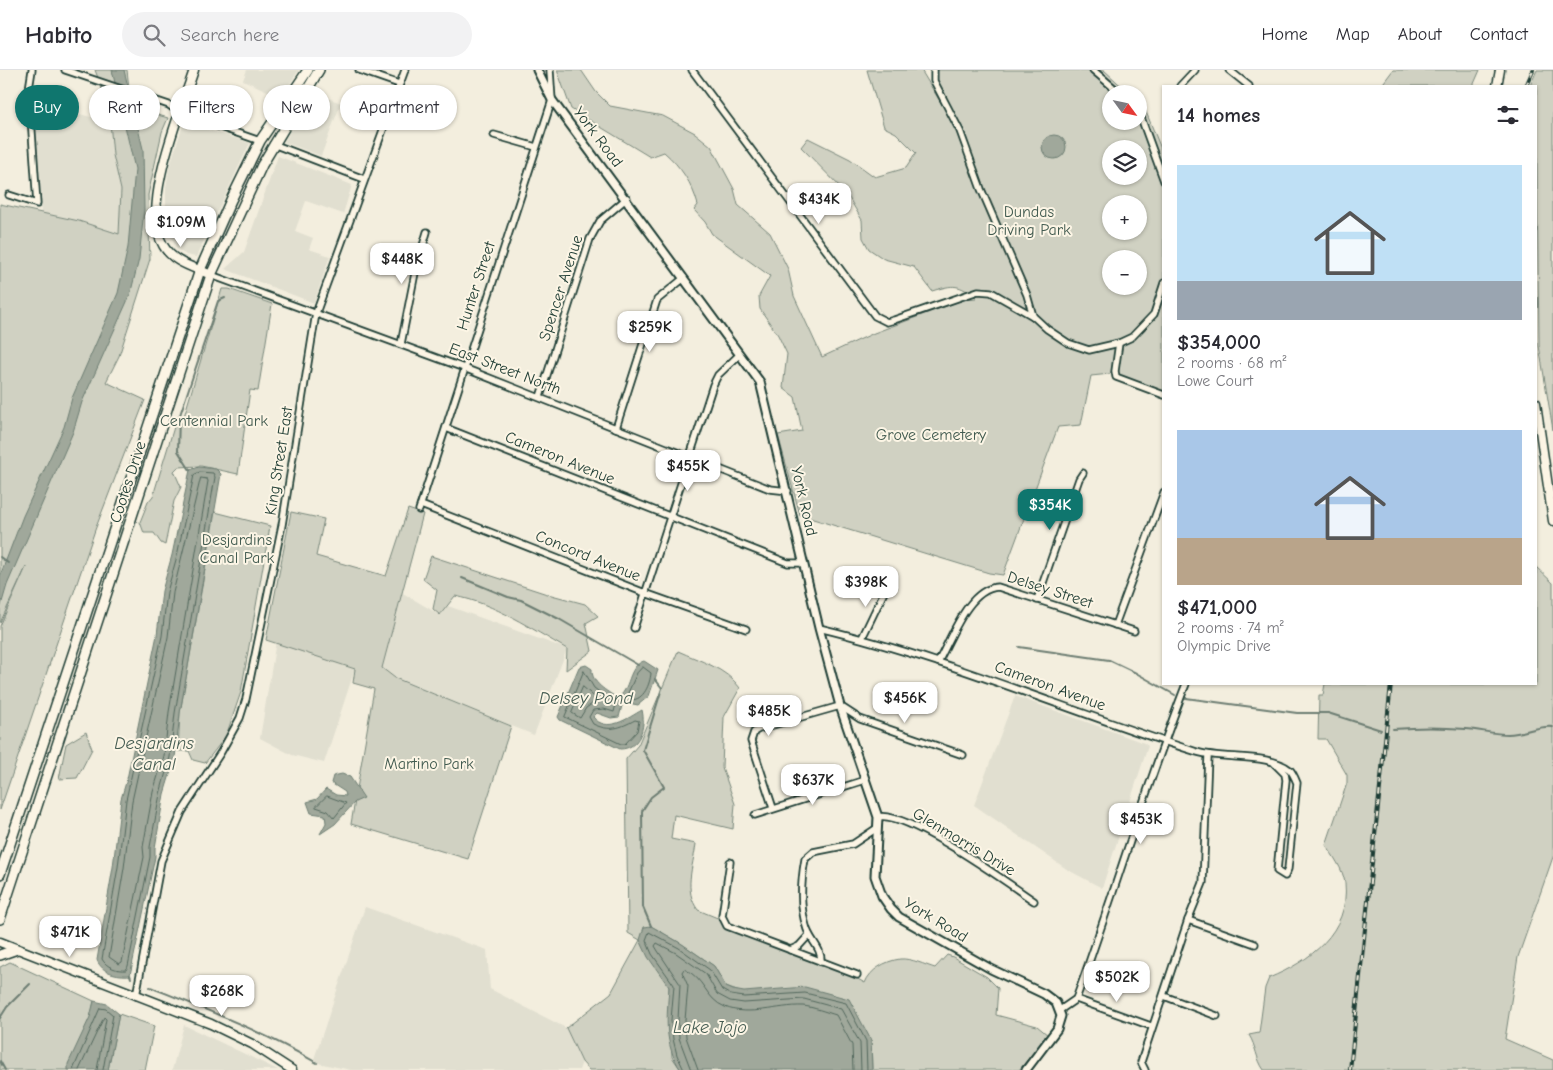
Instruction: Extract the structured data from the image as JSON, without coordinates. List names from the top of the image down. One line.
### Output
{"streets":{"main road":["Cootes Drive"],"street":["York Road","Hunter Street","Spencer Avenue","East Street North","Cameron Avenue","King Street East","Concord Avenue","Delsey Street","Glenmorris Drive"]},"crossings":[["York Road","Hunter Street"],["York Road","Spencer Avenue"],["York Road","East Street North"],["York Road","Cameron Avenue"],["York Road","Glenmorris Drive"],["Hunter Street","East Street North"],["Hunter Street","Cameron Avenue"],["Hunter Street","Concord Avenue"],["Spencer Avenue","East Street North"],["East Street North","King Street East"],["East Street North","Cootes Drive"],["Cameron Avenue","Delsey Street"]],"water":["Delsey Pond","Desjardins Canal","Lake Jojo"],"parks":["Dundas Driving Park","Centennial Park","Grove Cemetery","Desjardins Canal Park","Martino Park"],"north":"bottom right","page":{"header":"Habito","search":"Search here","nav":["Home","Map","About","Contact"],"map_buttons":["+","−"],"chip":["Buy","Rent","Filters","New","Apartment"],"heading":"14 homes","list":[{"name":"$354,000","note":"2 rooms · 68 m² · Lowe Court"},{"name":"$471,000","note":"2 rooms · 74 m² · Olympic Drive"}],"price":["$434K","$1.09M","$448K","$259K","$455K","$354K","$398K","$456K","$485K","$637K","$453K","$471K","$502K","$268K"]}}
